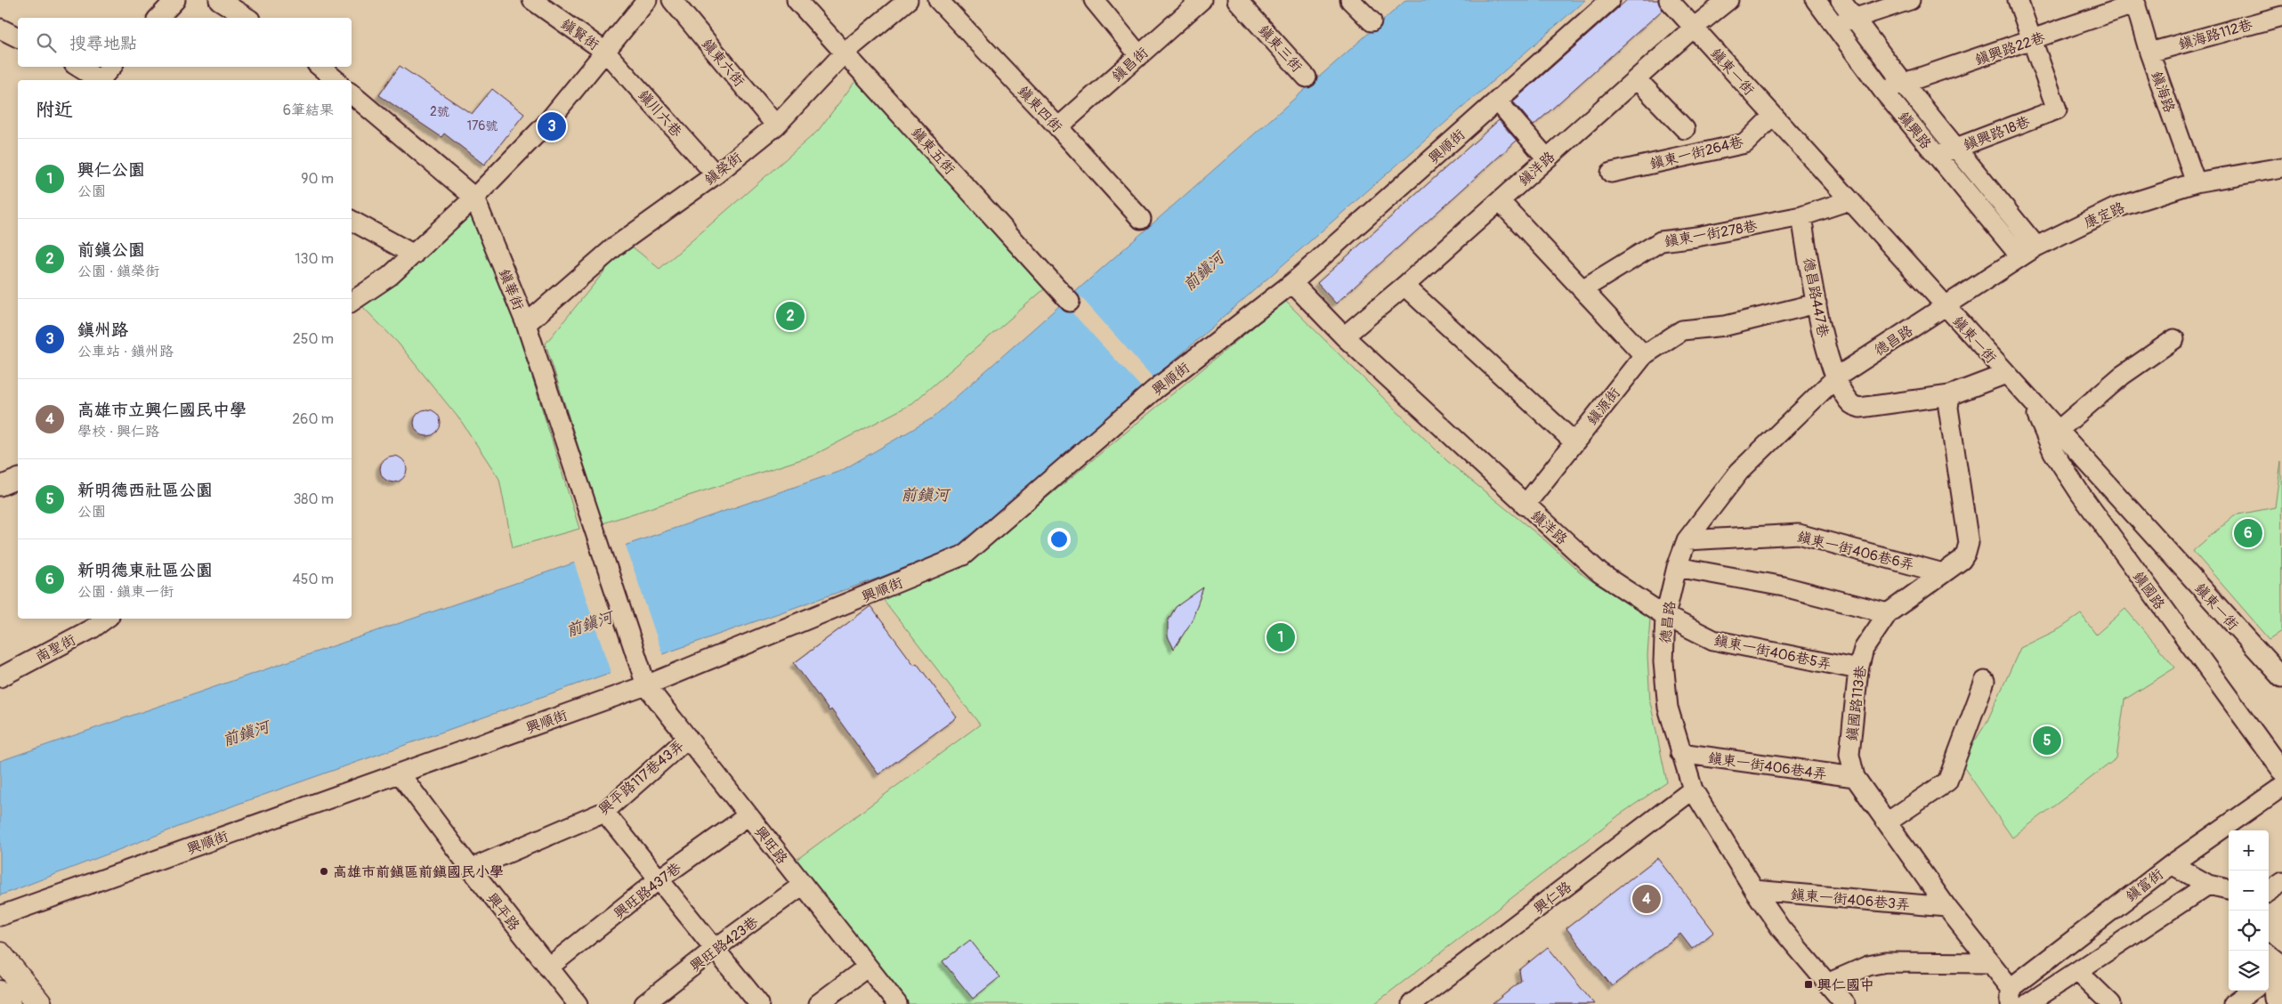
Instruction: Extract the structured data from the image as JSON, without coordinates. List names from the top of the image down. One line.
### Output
{"streets":{"street":["鎮賢街","鎮海路112巷","鎮東三街","鎮興路22巷","鎮東六街","鎮昌街","鎮東一街","鎮海路","鎮東四街","鎮川六巷","鎮興路","鎮興路18巷","興順街","鎮東五街","鎮東一街264巷","鎮榮街","鎮洋路","康定路","鎮東一街278巷","鎮華街","德昌路447巷","德昌路","鎮源街","鎮東一街406巷6弄","鎮國路","南聖街","鎮東一街406巷5弄","鎮國路113巷","鎮東一街406巷4弄","興平路117巷43弄","興旺路","鎮富街","興旺路437巷","興仁路","鎮東一街406巷3弄","興平路","興旺路423巷"]},"crossings":[["鎮賢街","鎮川六巷"],["鎮海路112巷","鎮海路"],["鎮興路22巷","鎮海路"],["鎮興路22巷","鎮興路"],["鎮興路22巷","鎮興路18巷"],["鎮東六街","鎮榮街"],["鎮昌街","鎮東四街"],["鎮東一街","鎮東一街264巷"],["鎮東一街","鎮洋路"],["鎮東一街","康定路"],["鎮東一街","鎮東一街278巷"],["鎮東一街","德昌路"],["鎮東一街","鎮國路"],["鎮海路","康定路"],["鎮川六巷","鎮榮街"],["鎮興路","鎮興路18巷"],["鎮興路","康定路"],["興順街","鎮洋路"],["興順街","鎮華街"],["興順街","興旺路"],["興順街","興平路"],["鎮東五街","鎮榮街"],["鎮榮街","鎮華街"],["鎮洋路","德昌路"],["鎮洋路","鎮源街"],["鎮洋路","鎮東一街406巷5弄"],["康定路","德昌路"],["鎮東一街278巷","德昌路447巷"],["鎮華街","興旺路"],["德昌路447巷","德昌路"],["德昌路447巷","鎮源街"],["德昌路447巷","鎮國路113巷"],["德昌路","鎮東一街406巷6弄"],["德昌路","鎮東一街406巷5弄"],["德昌路","鎮東一街406巷4弄"],["德昌路","興仁路"],["德昌路","鎮東一街406巷3弄"],["鎮東一街406巷6弄","鎮國路113巷"],["鎮東一街406巷5弄","鎮國路113巷"],["鎮國路113巷","鎮東一街406巷4弄"],["鎮國路113巷","鎮富街"],["鎮國路113巷","鎮東一街406巷3弄"],["興平路117巷43弄","興旺路"],["興平路117巷43弄","興平路"],["興旺路","興旺路437巷"],["興旺路","興旺路423巷"],["興旺路437巷","興平路"]],"water":["前鎮河"],"places":{"other":["高雄市前鎮區前鎮國民小學"],"transit":["興仁國中"]},"house_numbers":["2號","176號"],"page":{"search":"搜尋地點","heading":["附近","6筆結果"],"pins":["3","2","6","1","5","4"],"list":[{"mark":"1","name":"興仁公園","note":"公園","value":"90 m"},{"mark":"2","name":"前鎮公園","note":"公園 · 鎮榮街","value":"130 m"},{"mark":"3","name":"鎮州路","note":"公車站 · 鎮州路","value":"250 m"},{"mark":"4","name":"高雄市立興仁國民中學","note":"學校 · 興仁路","value":"260 m"},{"mark":"5","name":"新明德西社區公園","note":"公園","value":"380 m"},{"mark":"6","name":"新明德東社區公園","note":"公園 · 鎮東一街","value":"450 m"}],"map_buttons":["+","−"]}}
